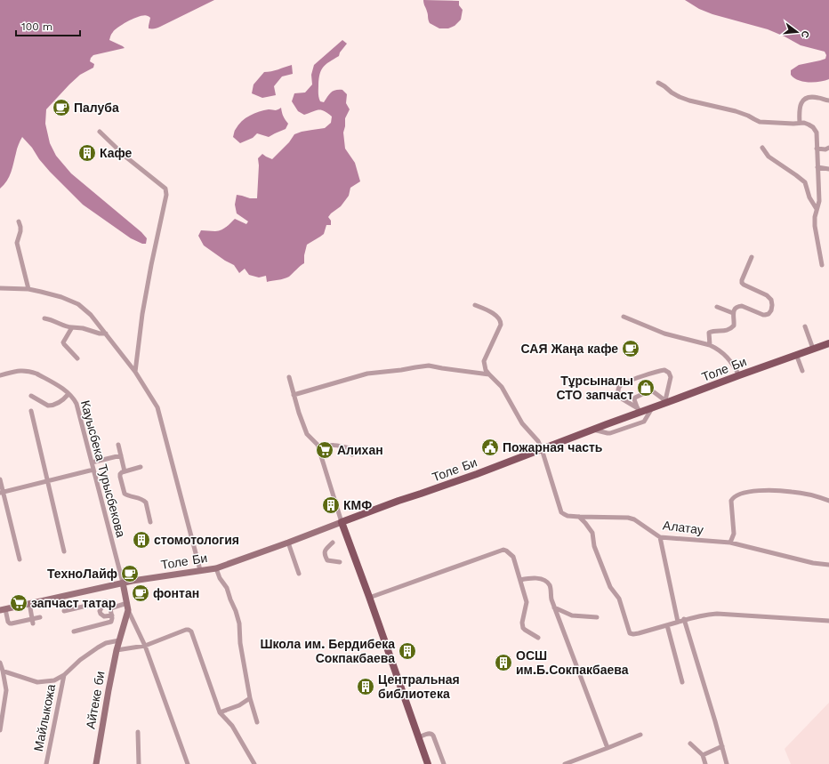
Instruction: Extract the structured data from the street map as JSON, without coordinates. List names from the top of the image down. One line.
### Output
{"streets":{"main road":["Толе Би"],"street":["Кауысбека Турысбекова","Алатау","Айтеке би","Майлыкожа"]},"crossings":[["Толе Би","Кауысбека Турысбекова"],["Толе Би","Алатау"]],"places":{"cafe":["Палуба","САЯ Жаңа кафе","ТехноЛайф","фонтан"],"building":["Кафе","КМФ","стомотология","Школа им. Бердибека Сокпакбаева","ОСШ им.Б.Сокпакбаева","Центральная библиотека"],"shop":["Тұрсыналы СТО запчаст"],"public building":["Пожарная часть"],"supermarket":["Алихан","запчаст татар"]},"scale_bar":"100 m","north":"right"}
